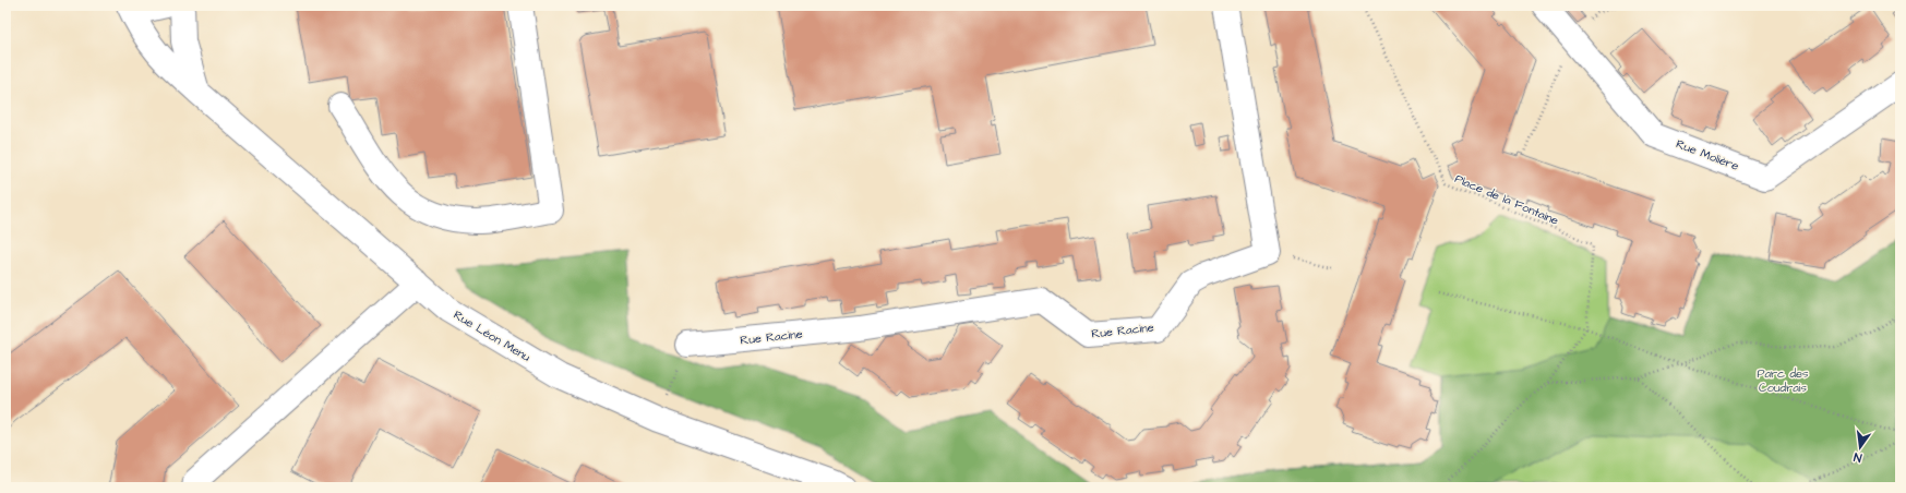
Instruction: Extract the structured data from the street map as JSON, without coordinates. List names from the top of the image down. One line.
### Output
{"streets":{"street":["Rue Molière","Rue Racine","Rue Léon Menu"],"path":["Place de la Fontaine"]},"parks":["Parc des Coudrais"],"north":"bottom"}
